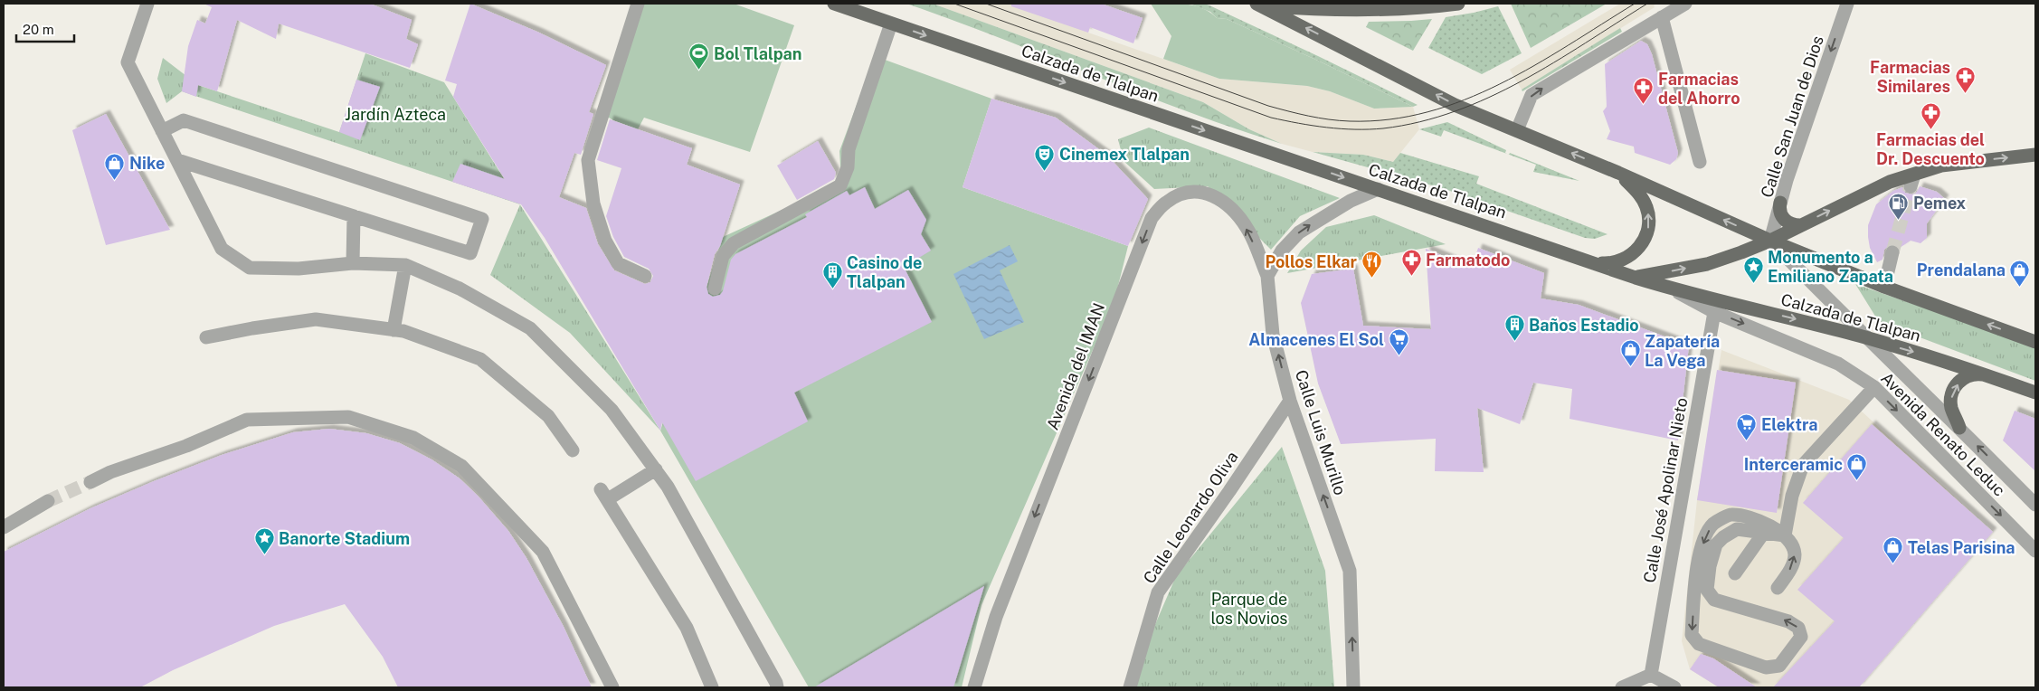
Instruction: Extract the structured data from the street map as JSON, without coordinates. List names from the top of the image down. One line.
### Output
{"streets":{"main road":["Calzada de Tlalpan"],"street":["Calle San Juan de Dios","Avenida del IMAN","Calle Luis Murillo","Avenida Renato Leduc","Calle José Apolinar Nieto","Calle Leonardo Oliva"]},"crossings":[["Calzada de Tlalpan","Avenida Renato Leduc"],["Calle San Juan de Dios","Avenida Renato Leduc"],["Avenida del IMAN","Calle Luis Murillo"],["Calle Luis Murillo","Calle Leonardo Oliva"],["Avenida Renato Leduc","Calle José Apolinar Nieto"]],"one_way":["Calle San Juan de Dios","Calle Luis Murillo"],"parks":["Jardín Azteca","Parque de los Novios"],"places":{"sports":["Bol Tlalpan"],"pharmacy":["Farmacias Similares","Farmacias del Ahorro","Farmacias del Dr. Descuento","Farmatodo"],"theatre":["Cinemex Tlalpan"],"shop":["Nike","Prendalana","Zapatería La Vega","Interceramic","Telas Parisina"],"fuel station":["Pemex"],"restaurant":["Pollos Elkar"],"place":["Monumento a Emiliano Zapata","Banorte Stadium"],"building":["Casino de Tlalpan","Baños Estadio"],"supermarket":["Almacenes El Sol","Elektra"]},"scale_bar":"20 m"}
